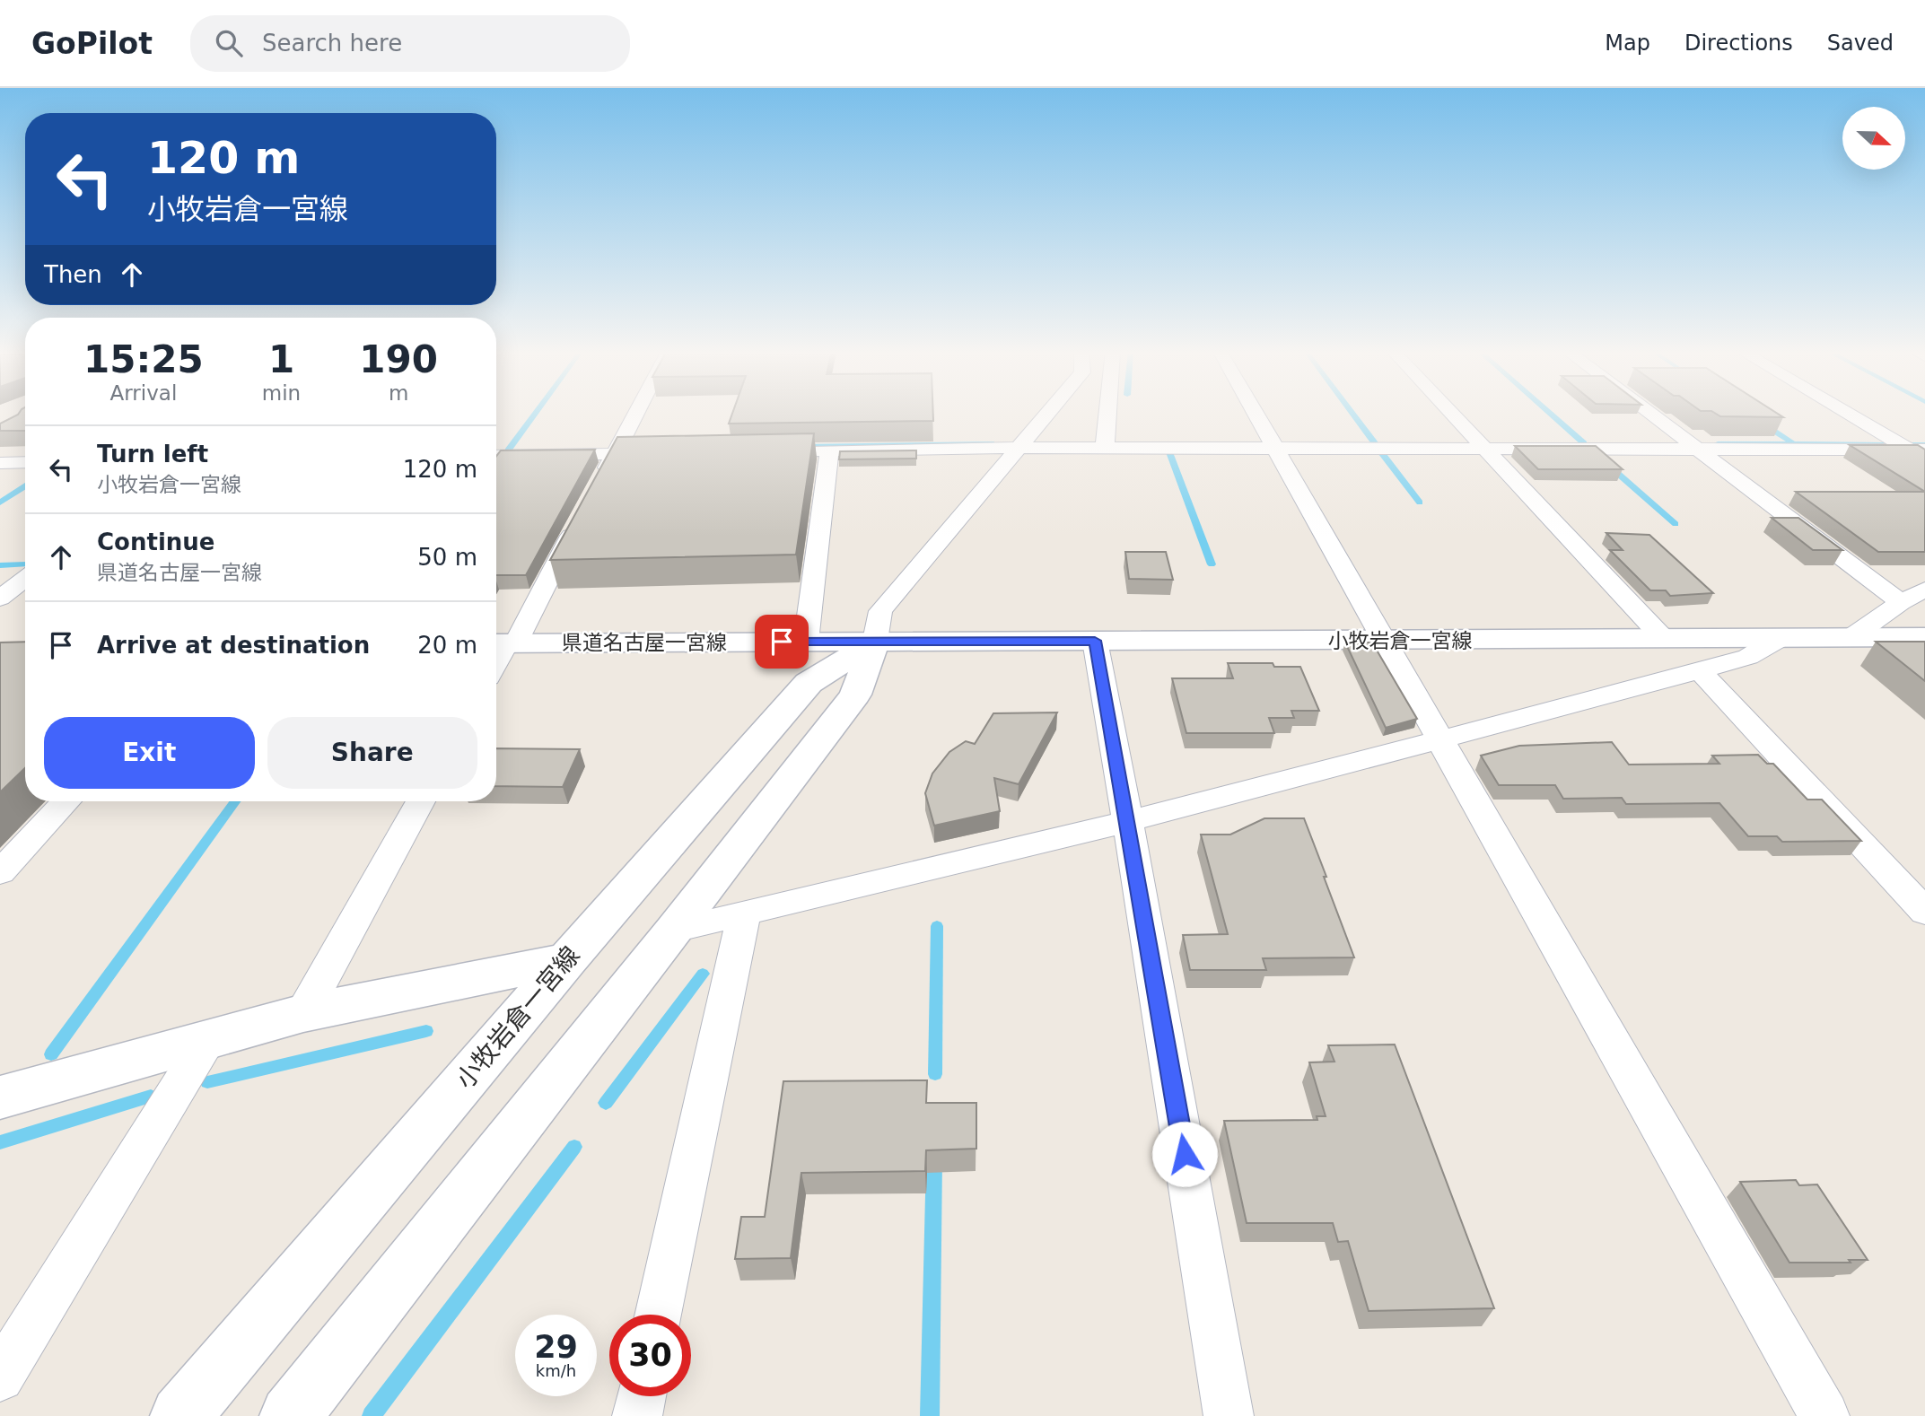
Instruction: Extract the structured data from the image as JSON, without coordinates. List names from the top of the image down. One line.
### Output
{"streets":{"main road":["小牧岩倉一宮線","県道名古屋一宮線"]},"crossings":[["小牧岩倉一宮線","県道名古屋一宮線"]],"north":"right","page":{"header":"GoPilot","search":"Search here","nav":["Map","Directions","Saved"],"turn":["120 m","小牧岩倉一宮線"],"then":"Then","eta":["15:25","Arrival","1","min","190","m"],"list":[{"name":"Turn left","note":"小牧岩倉一宮線","value":"120 m"},{"name":"Continue","note":"県道名古屋一宮線","value":"50 m"},{"name":"Arrive at destination","value":"20 m"}],"buttons":["Exit","Share"],"speed":"29 km/h","limit":"30"}}
